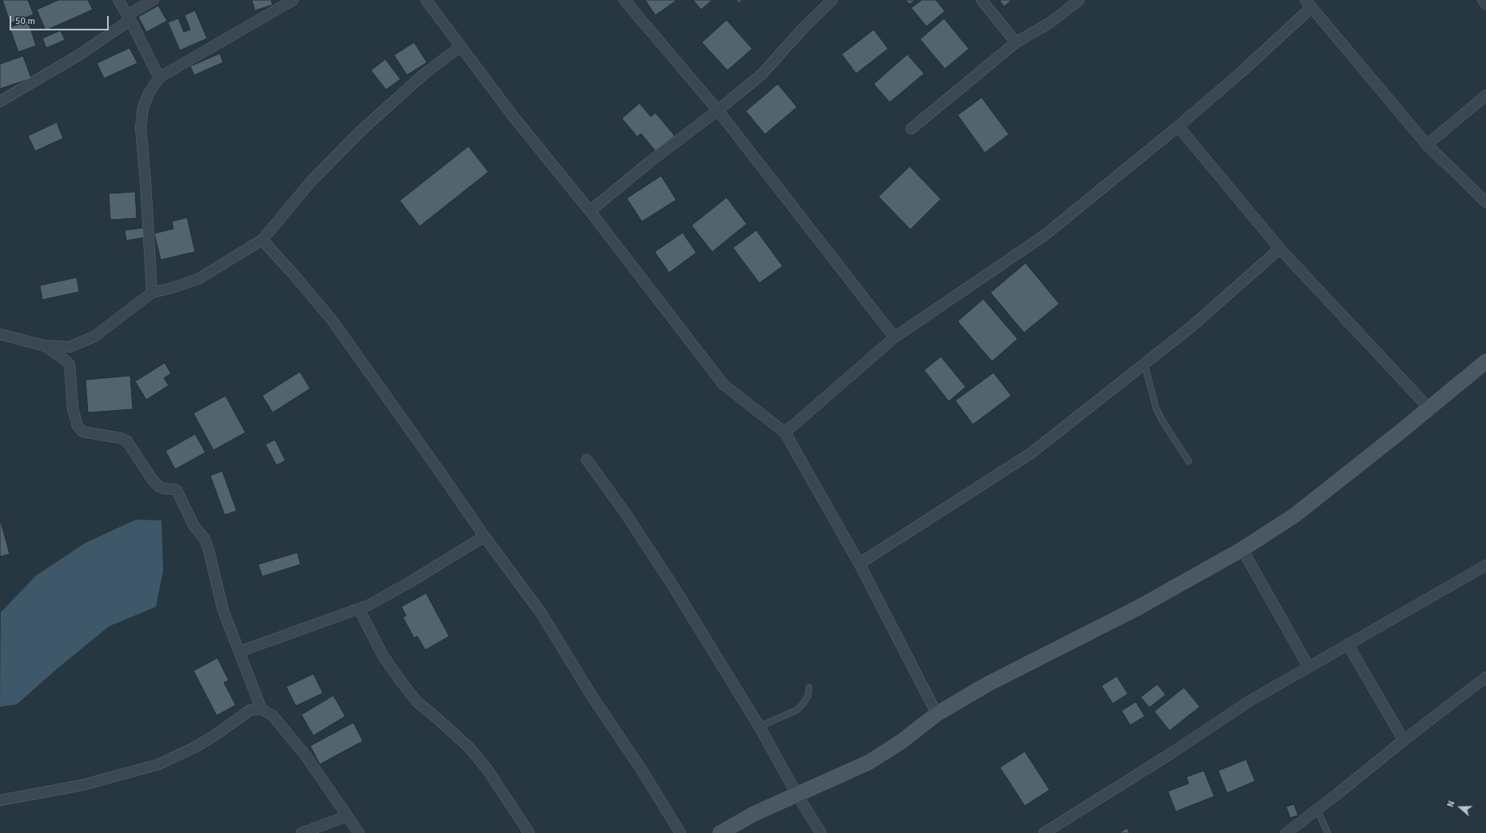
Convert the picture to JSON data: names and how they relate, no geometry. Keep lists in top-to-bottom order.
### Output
{
  "scale_bar": "50 m",
  "north": "left"
}
